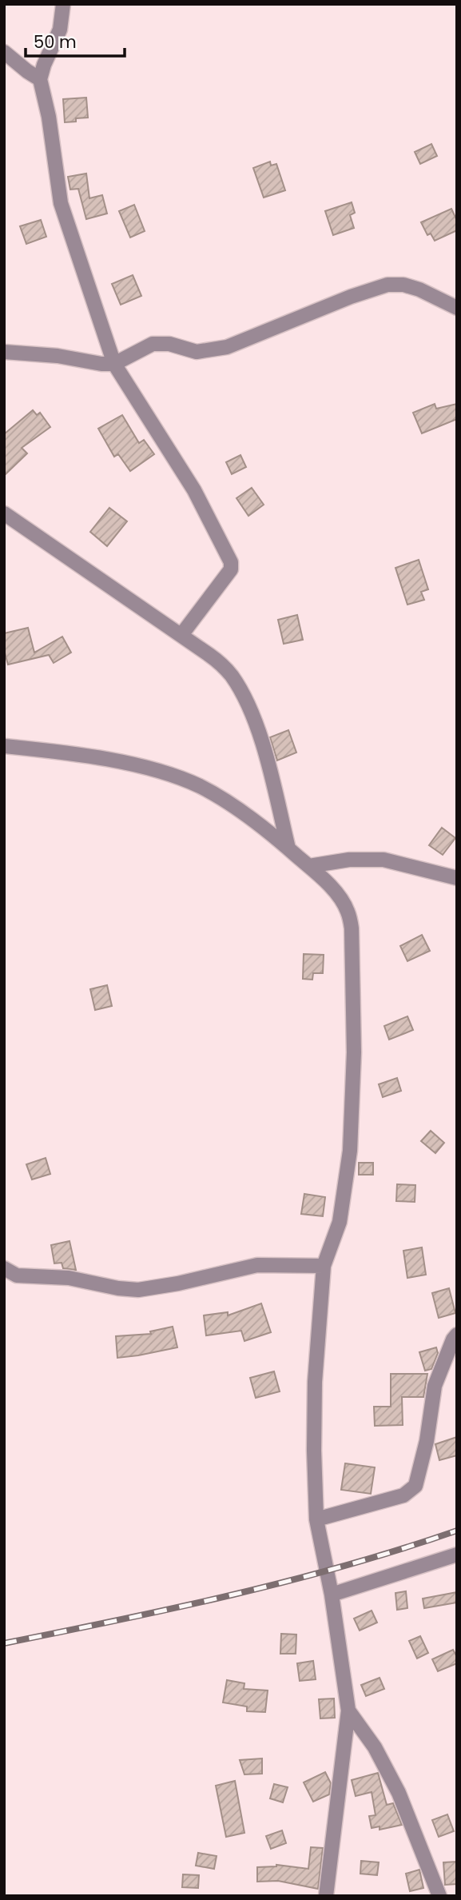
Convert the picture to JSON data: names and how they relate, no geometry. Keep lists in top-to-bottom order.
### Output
{
  "scale_bar": "50 m"
}
